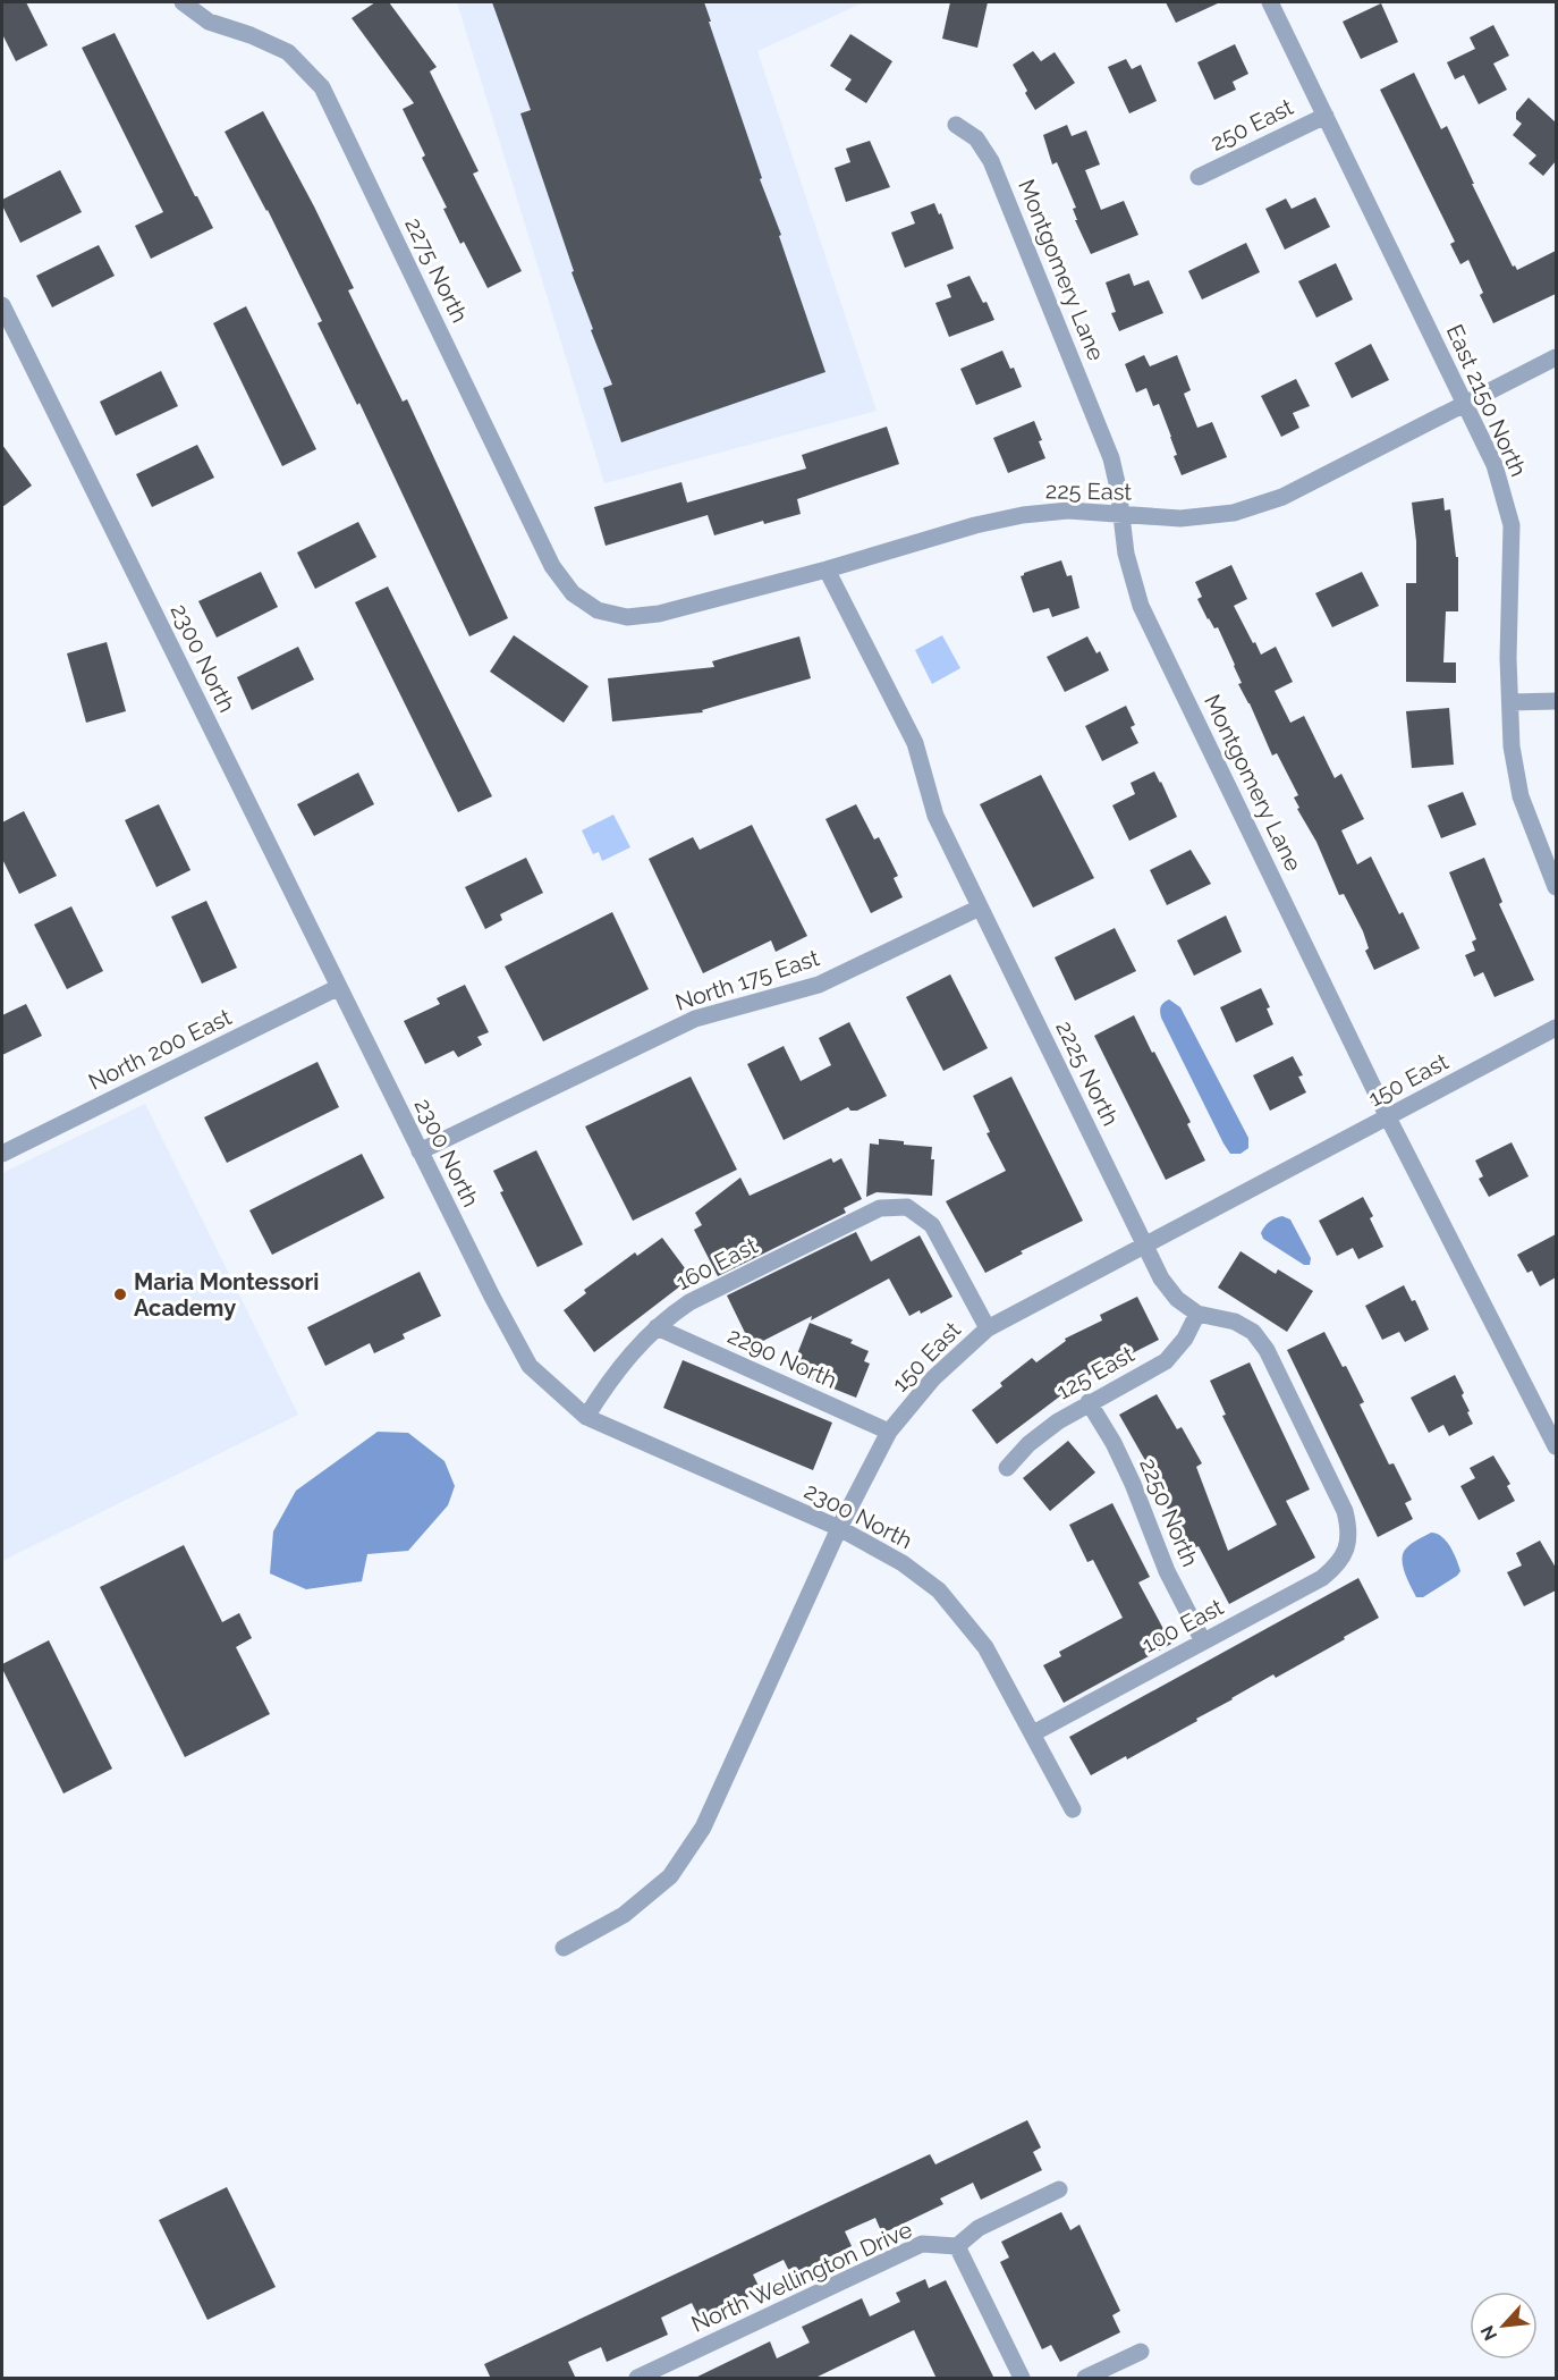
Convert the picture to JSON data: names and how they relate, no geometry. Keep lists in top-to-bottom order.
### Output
{
  "streets": {
    "street": [
      "250 East",
      "2275 North",
      "Montgomery Lane",
      "East 2150 North",
      "225 East",
      "2300 North",
      "North 175 East",
      "North 200 East",
      "2225 North",
      "150 East",
      "160 East",
      "2290 North",
      "125 East",
      "2250 North",
      "100 East",
      "North Wellington Drive"
    ]
  },
  "crossings": [
    ["250 East", "East 2150 North"],
    ["2275 North", "225 East"],
    ["Montgomery Lane", "225 East"],
    ["Montgomery Lane", "150 East"],
    ["East 2150 North", "225 East"],
    ["225 East", "2225 North"],
    ["2300 North", "North 175 East"],
    ["2300 North", "North 200 East"],
    ["2300 North", "150 East"],
    ["2300 North", "160 East"],
    ["2300 North", "100 East"],
    ["North 175 East", "2225 North"],
    ["2225 North", "150 East"],
    ["2225 North", "125 East"],
    ["2225 North", "100 East"],
    ["150 East", "160 East"],
    ["150 East", "2290 North"],
    ["160 East", "2290 North"],
    ["125 East", "2250 North"],
    ["2250 North", "100 East"]
  ],
  "places": ["Maria Montessori Academy"],
  "north": "bottom left"
}
